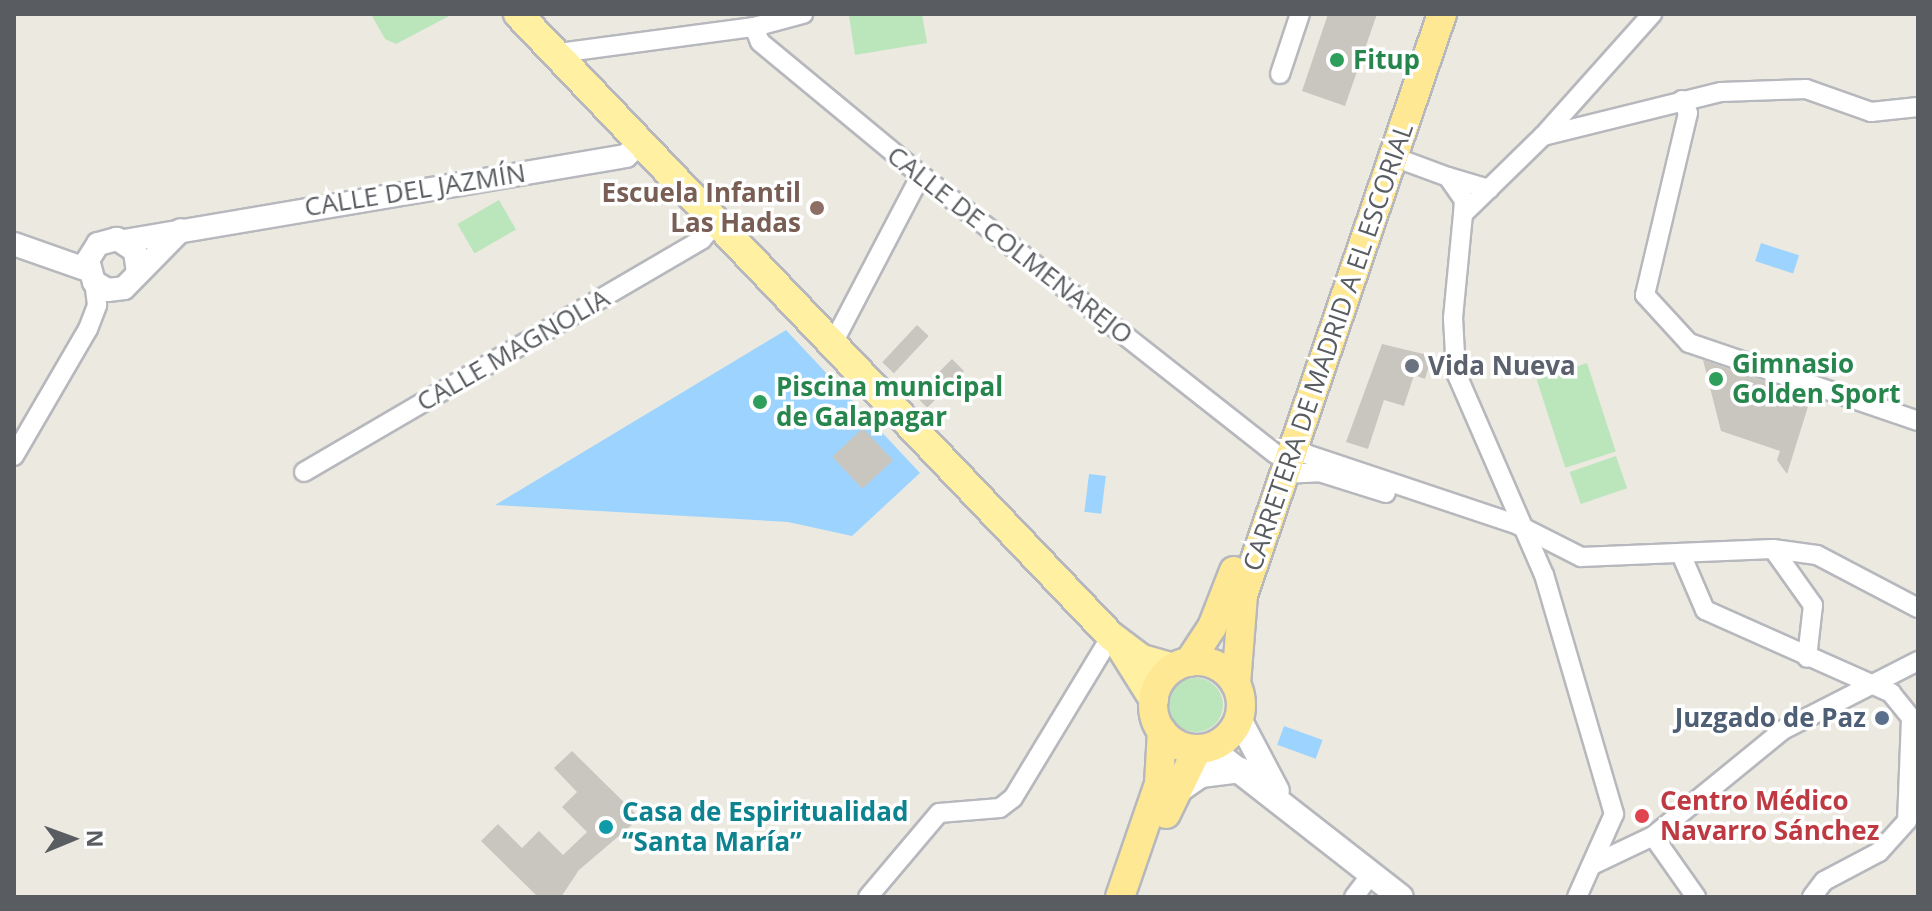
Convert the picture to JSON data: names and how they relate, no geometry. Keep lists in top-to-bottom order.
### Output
{
  "streets": {
    "highway": ["CARRETERA DE MADRID A EL ESCORIAL"],
    "street": ["CALLE DEL JAZMÍN", "CALLE DE COLMENAREJO", "CALLE MAGNOLIA"]
  },
  "crossings": [
    ["CALLE DE COLMENAREJO", "CARRETERA DE MADRID A EL ESCORIAL"]
  ],
  "places": [
    "Fitup",
    "Escuela Infantil Las Hadas",
    "Vida Nueva",
    "Gimnasio Golden Sport",
    "Piscina municipal de Galapagar",
    "Juzgado de Paz",
    "Centro Médico Navarro Sánchez",
    "Casa de Espiritualidad “Santa María”"
  ],
  "north": "right"
}
